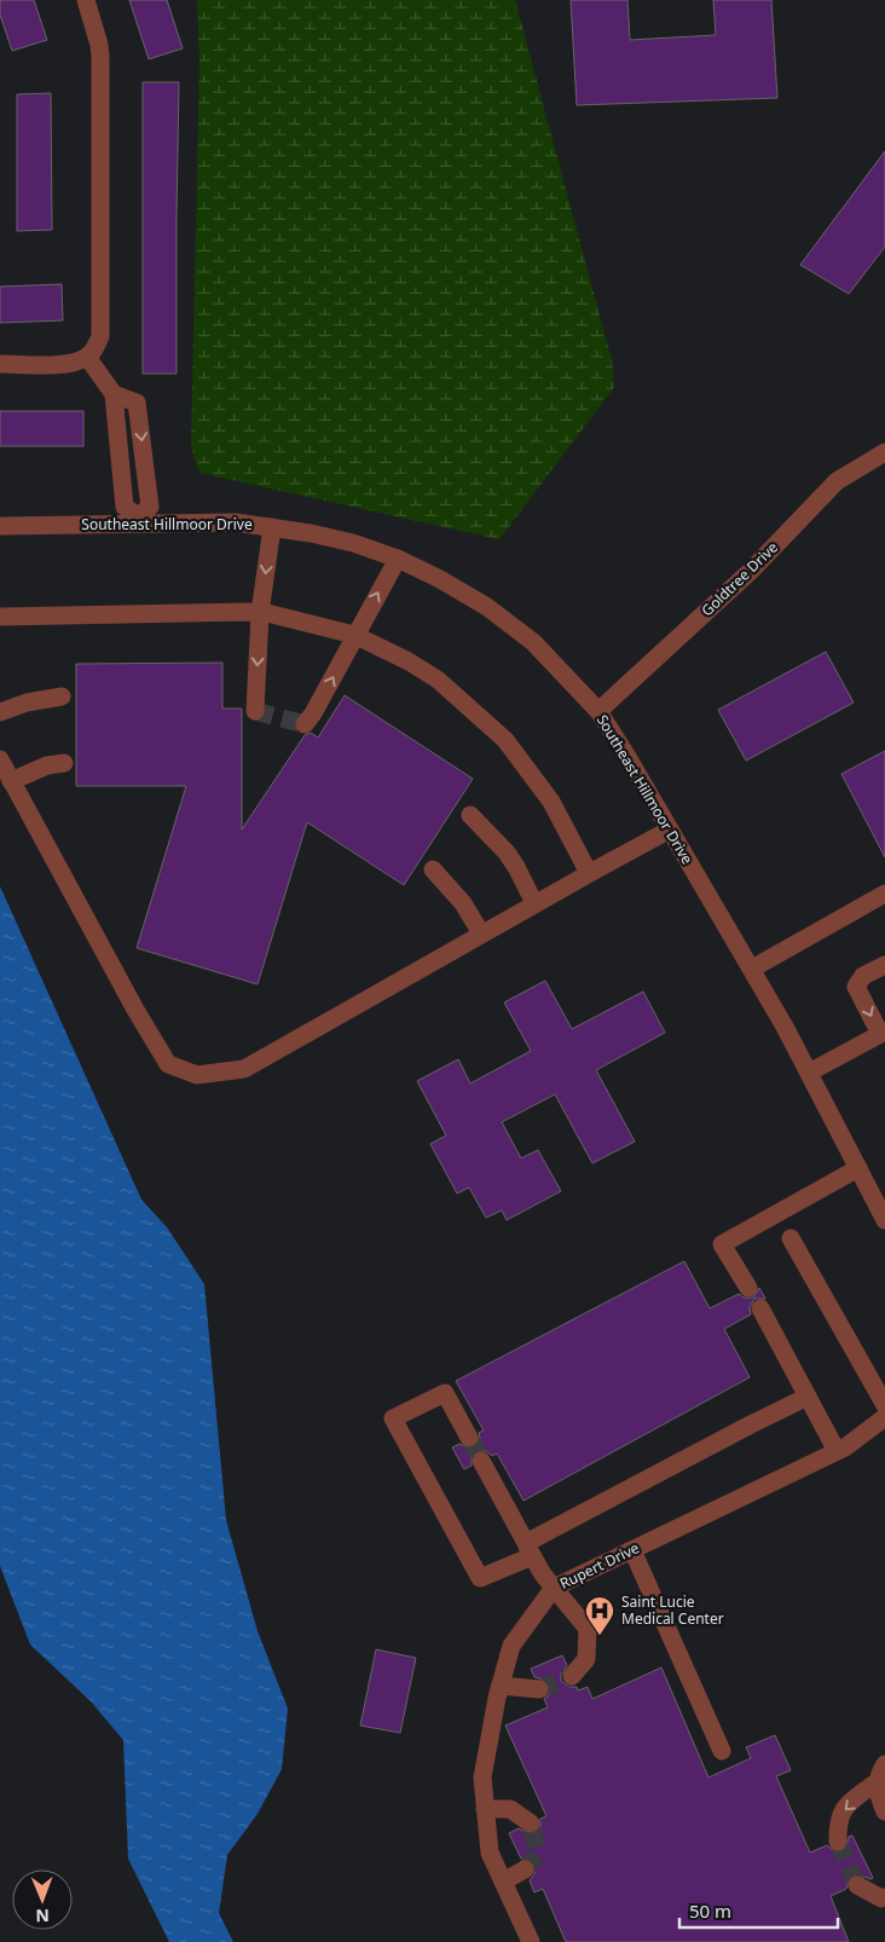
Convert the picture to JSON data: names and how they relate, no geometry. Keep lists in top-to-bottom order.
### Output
{
  "streets": {
    "street": ["Southeast Hillmoor Drive", "Goldtree Drive", "Rupert Drive"]
  },
  "crossings": [
    ["Southeast Hillmoor Drive", "Goldtree Drive"]
  ],
  "places": {
    "hospital": ["Saint Lucie Medical Center"]
  },
  "scale_bar": "50 m",
  "north": "bottom"
}
